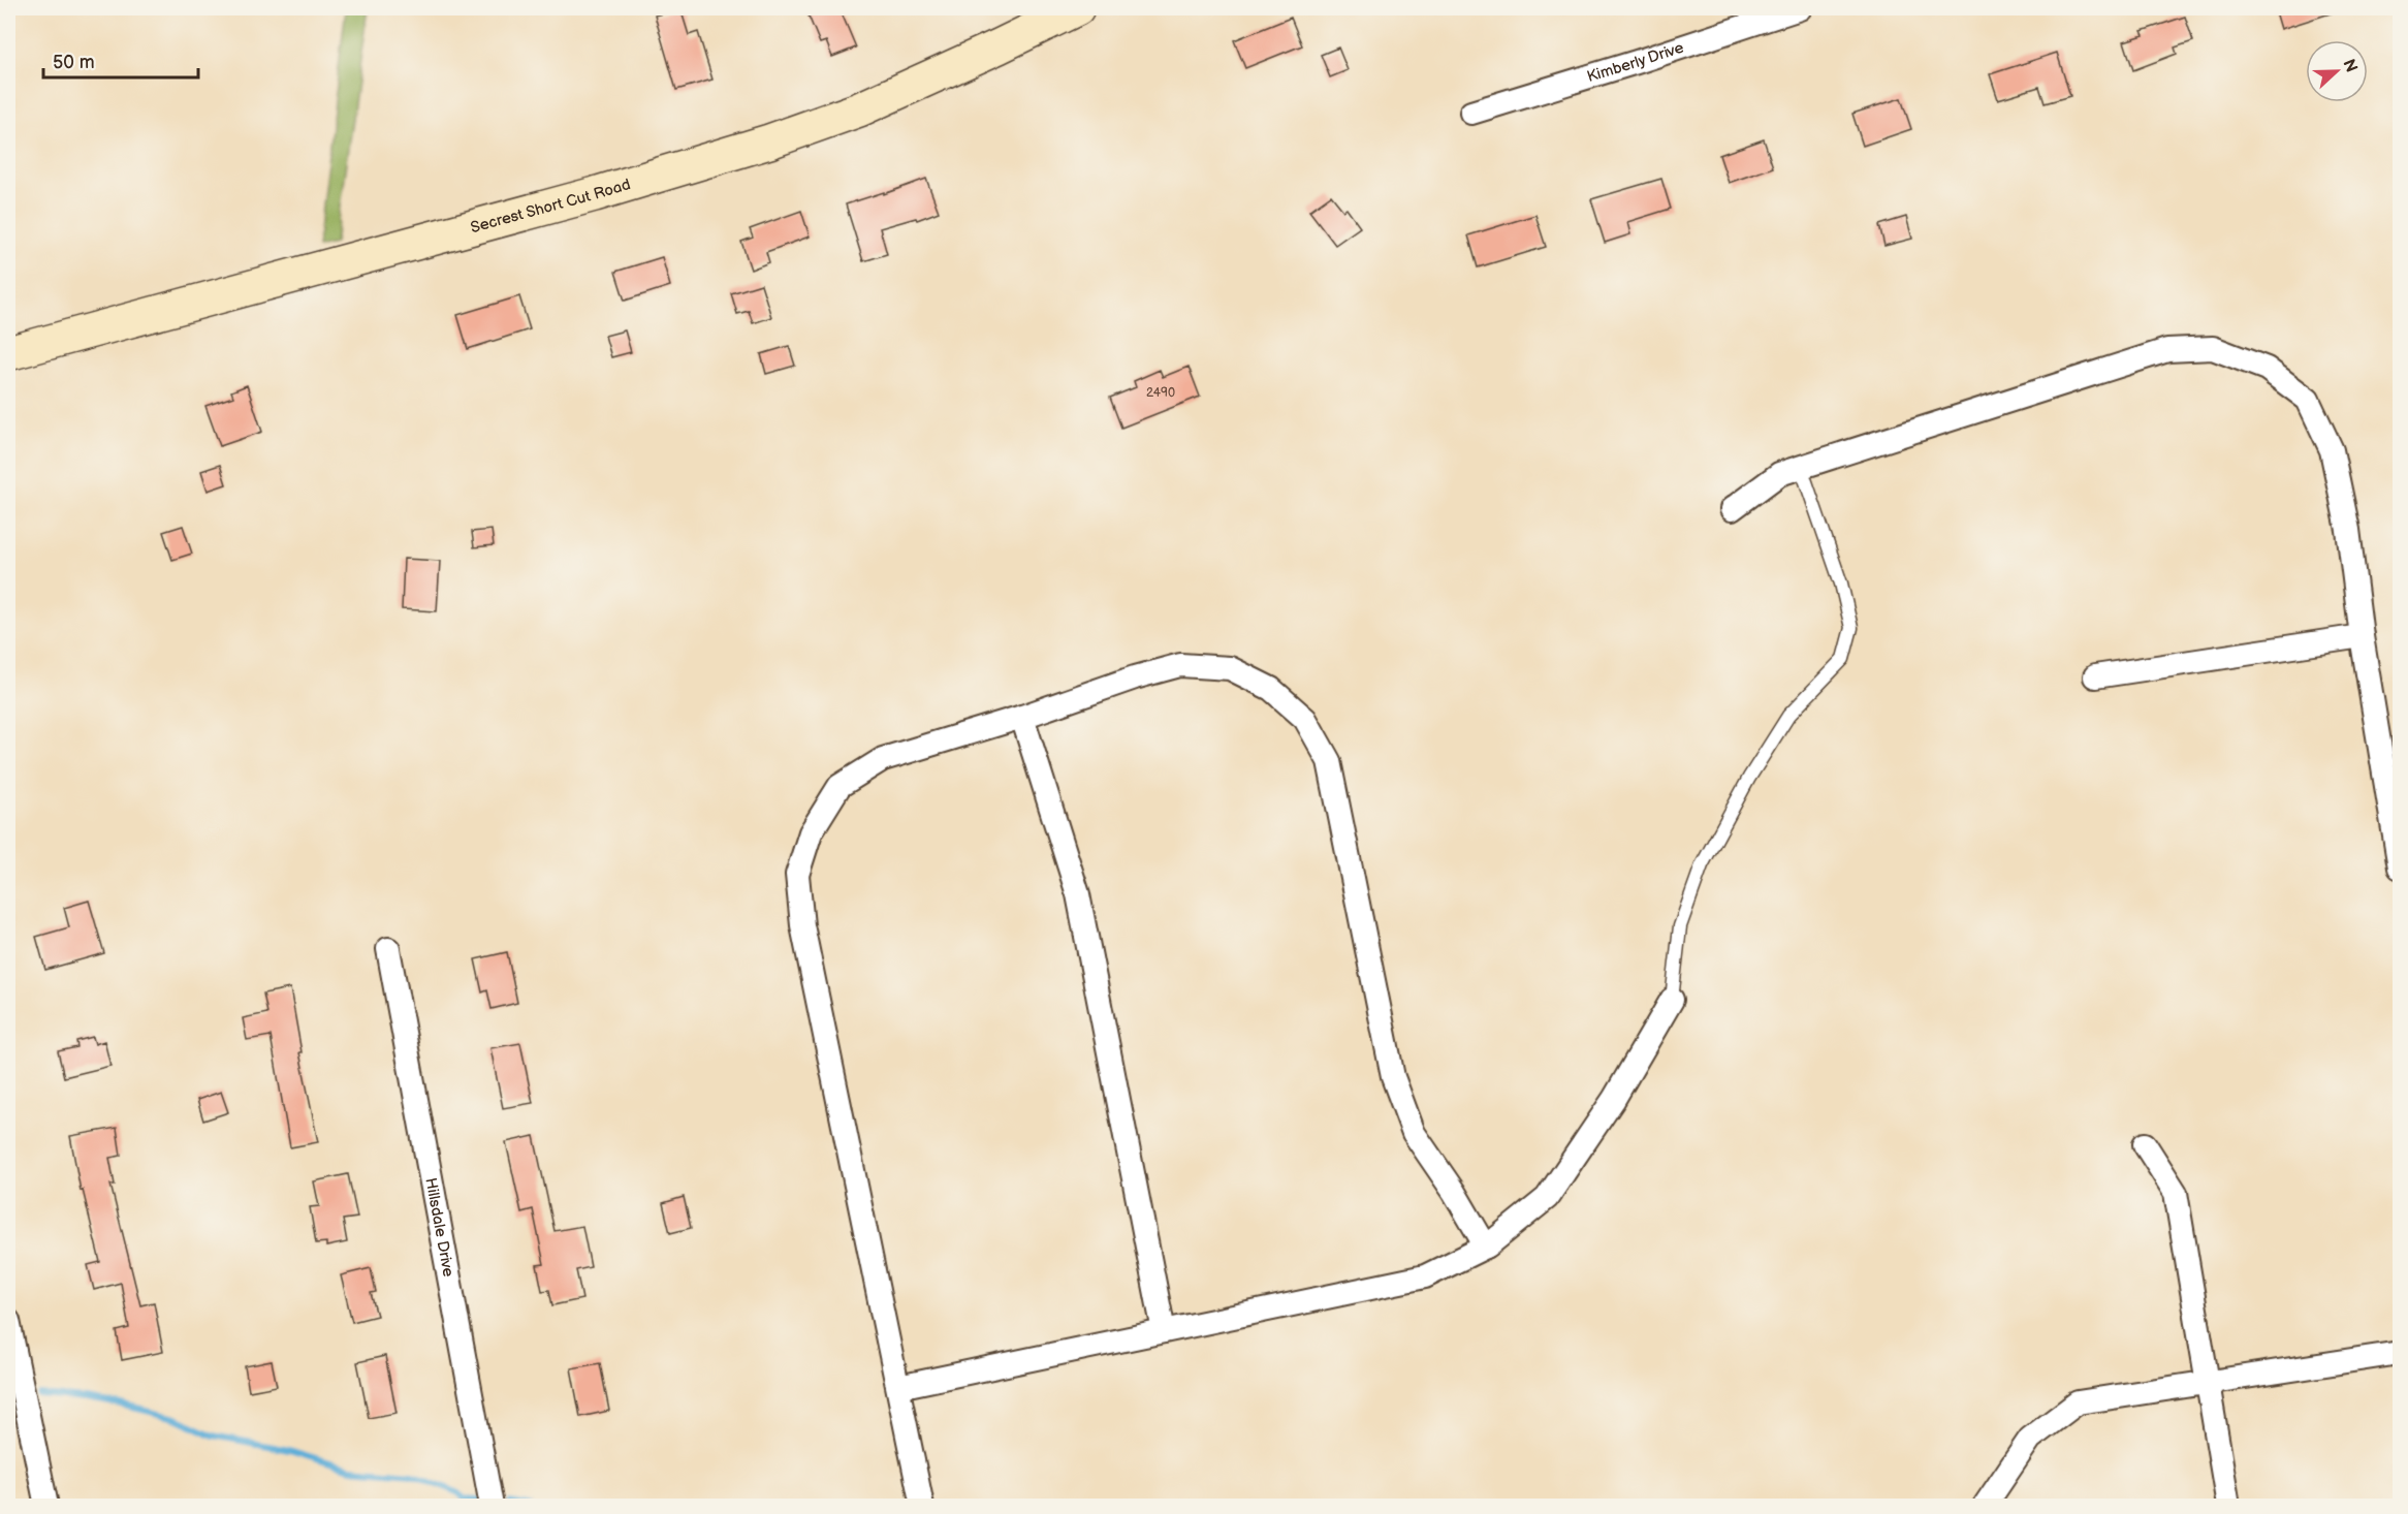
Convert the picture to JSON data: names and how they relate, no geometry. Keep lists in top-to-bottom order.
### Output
{
  "streets": {
    "main road": ["Secrest Short Cut Road"],
    "street": ["Kimberly Drive", "Hillsdale Drive"]
  },
  "house_numbers": ["2490"],
  "scale_bar": "50 m",
  "north": "right"
}
